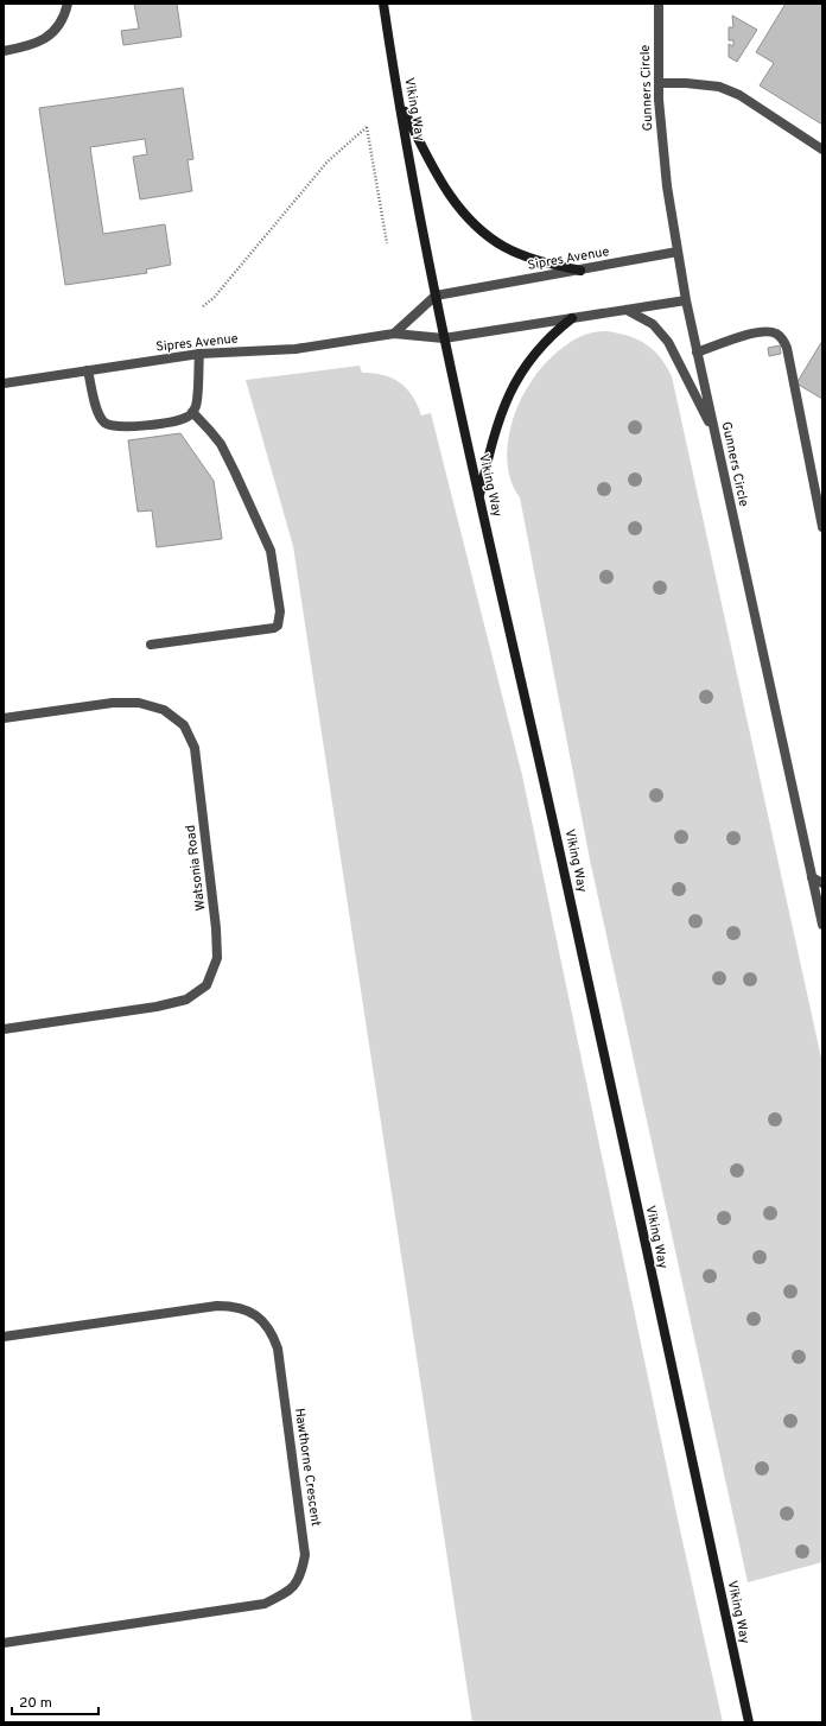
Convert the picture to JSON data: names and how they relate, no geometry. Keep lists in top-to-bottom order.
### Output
{
  "streets": {
    "main road": ["Viking Way"],
    "street": [
      "Gunners Circle",
      "Sipres Avenue",
      "Watsonia Road",
      "Hawthorne Crescent"
    ]
  },
  "crossings": [
    ["Gunners Circle", "Sipres Avenue"],
    ["Viking Way", "Sipres Avenue"]
  ],
  "scale_bar": "20 m"
}
